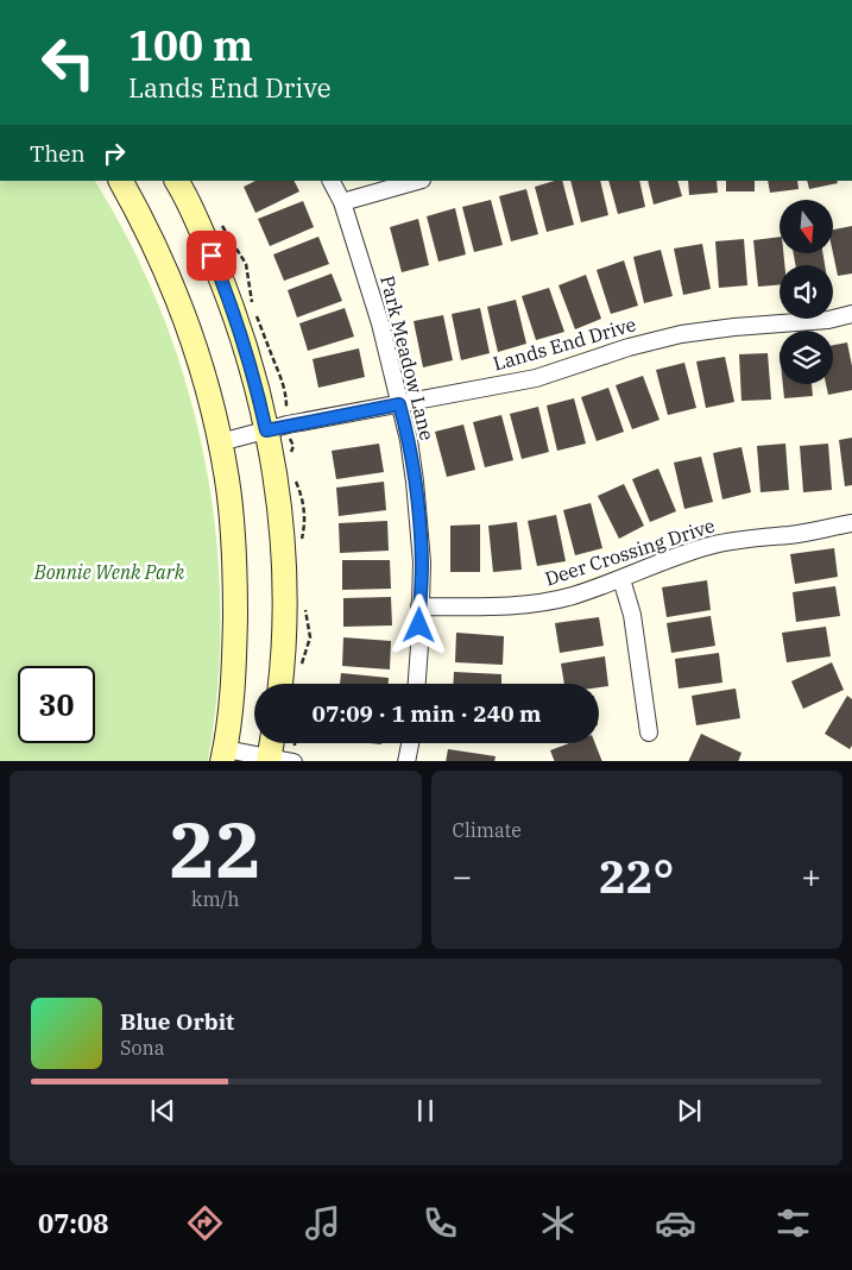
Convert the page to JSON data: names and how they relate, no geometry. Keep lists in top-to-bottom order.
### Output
{
  "streets": {
    "street": ["Lands End Drive", "Park Meadow Lane", "Deer Crossing Drive"]
  },
  "crossings": [
    ["Lands End Drive", "Park Meadow Lane"],
    ["Park Meadow Lane", "Deer Crossing Drive"]
  ],
  "parks": ["Bonnie Wenk Park"],
  "north": "bottom",
  "page": {
    "turn": ["100 m", "Lands End Drive"],
    "then": "Then",
    "limit": "30",
    "trip": "07:09 · 1 min · 240 m",
    "tile": [
      ["22", "km/h"],
      "Climate"
    ],
    "heat": ["−", "22°", "+"],
    "song": ["Blue Orbit", "Sona"],
    "tabs": "07:08"
  }
}
